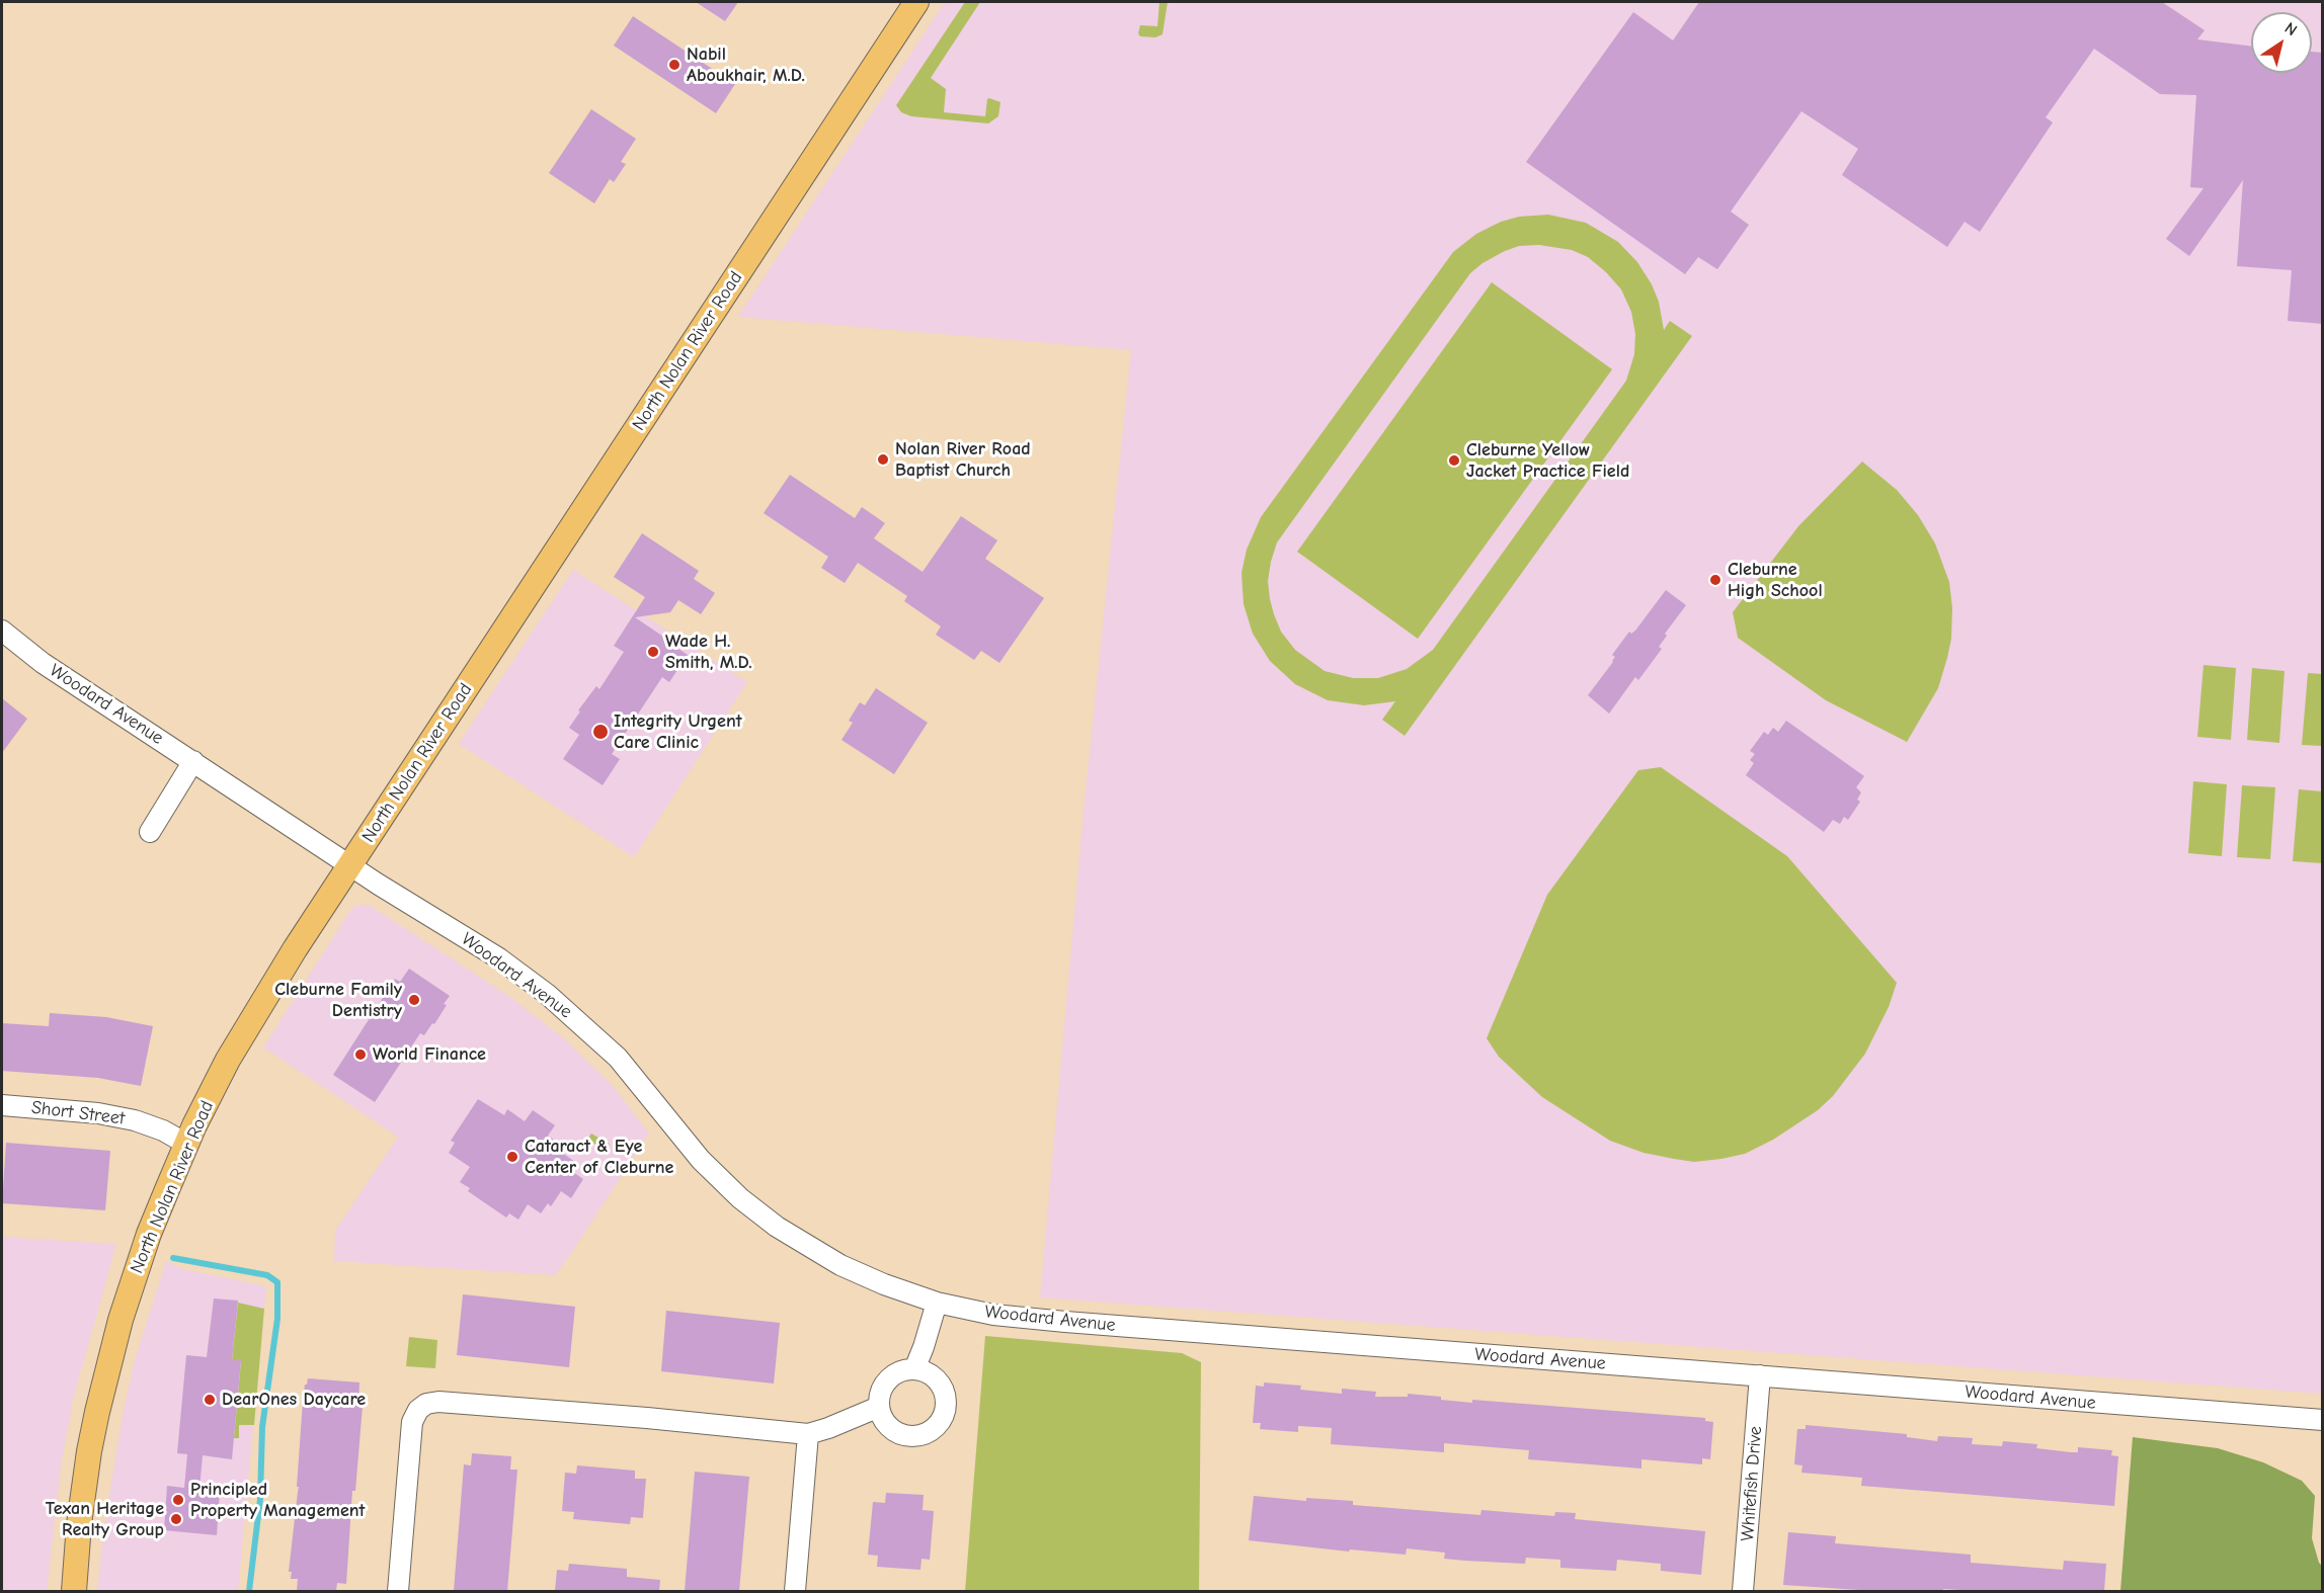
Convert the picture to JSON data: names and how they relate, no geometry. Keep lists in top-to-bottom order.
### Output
{
  "streets": {
    "main road": ["North Nolan River Road"],
    "street": ["Woodard Avenue", "Short Street", "Whitefish Drive"]
  },
  "crossings": [
    ["North Nolan River Road", "Woodard Avenue"],
    ["North Nolan River Road", "Short Street"],
    ["Woodard Avenue", "Whitefish Drive"]
  ],
  "places": [
    "Nabil Aboukhair, M.D.",
    "Nolan River Road Baptist Church",
    "Cleburne Yellow Jacket Practice Field",
    "Cleburne High School",
    "Wade H. Smith, M.D.",
    "Integrity Urgent Care Clinic",
    "Cleburne Family Dentistry",
    "World Finance",
    "Cataract & Eye Center of Cleburne",
    "DearOnes Daycare",
    "Principled Property Management",
    "Texan Heritage Realty Group"
  ],
  "north": "top right"
}
